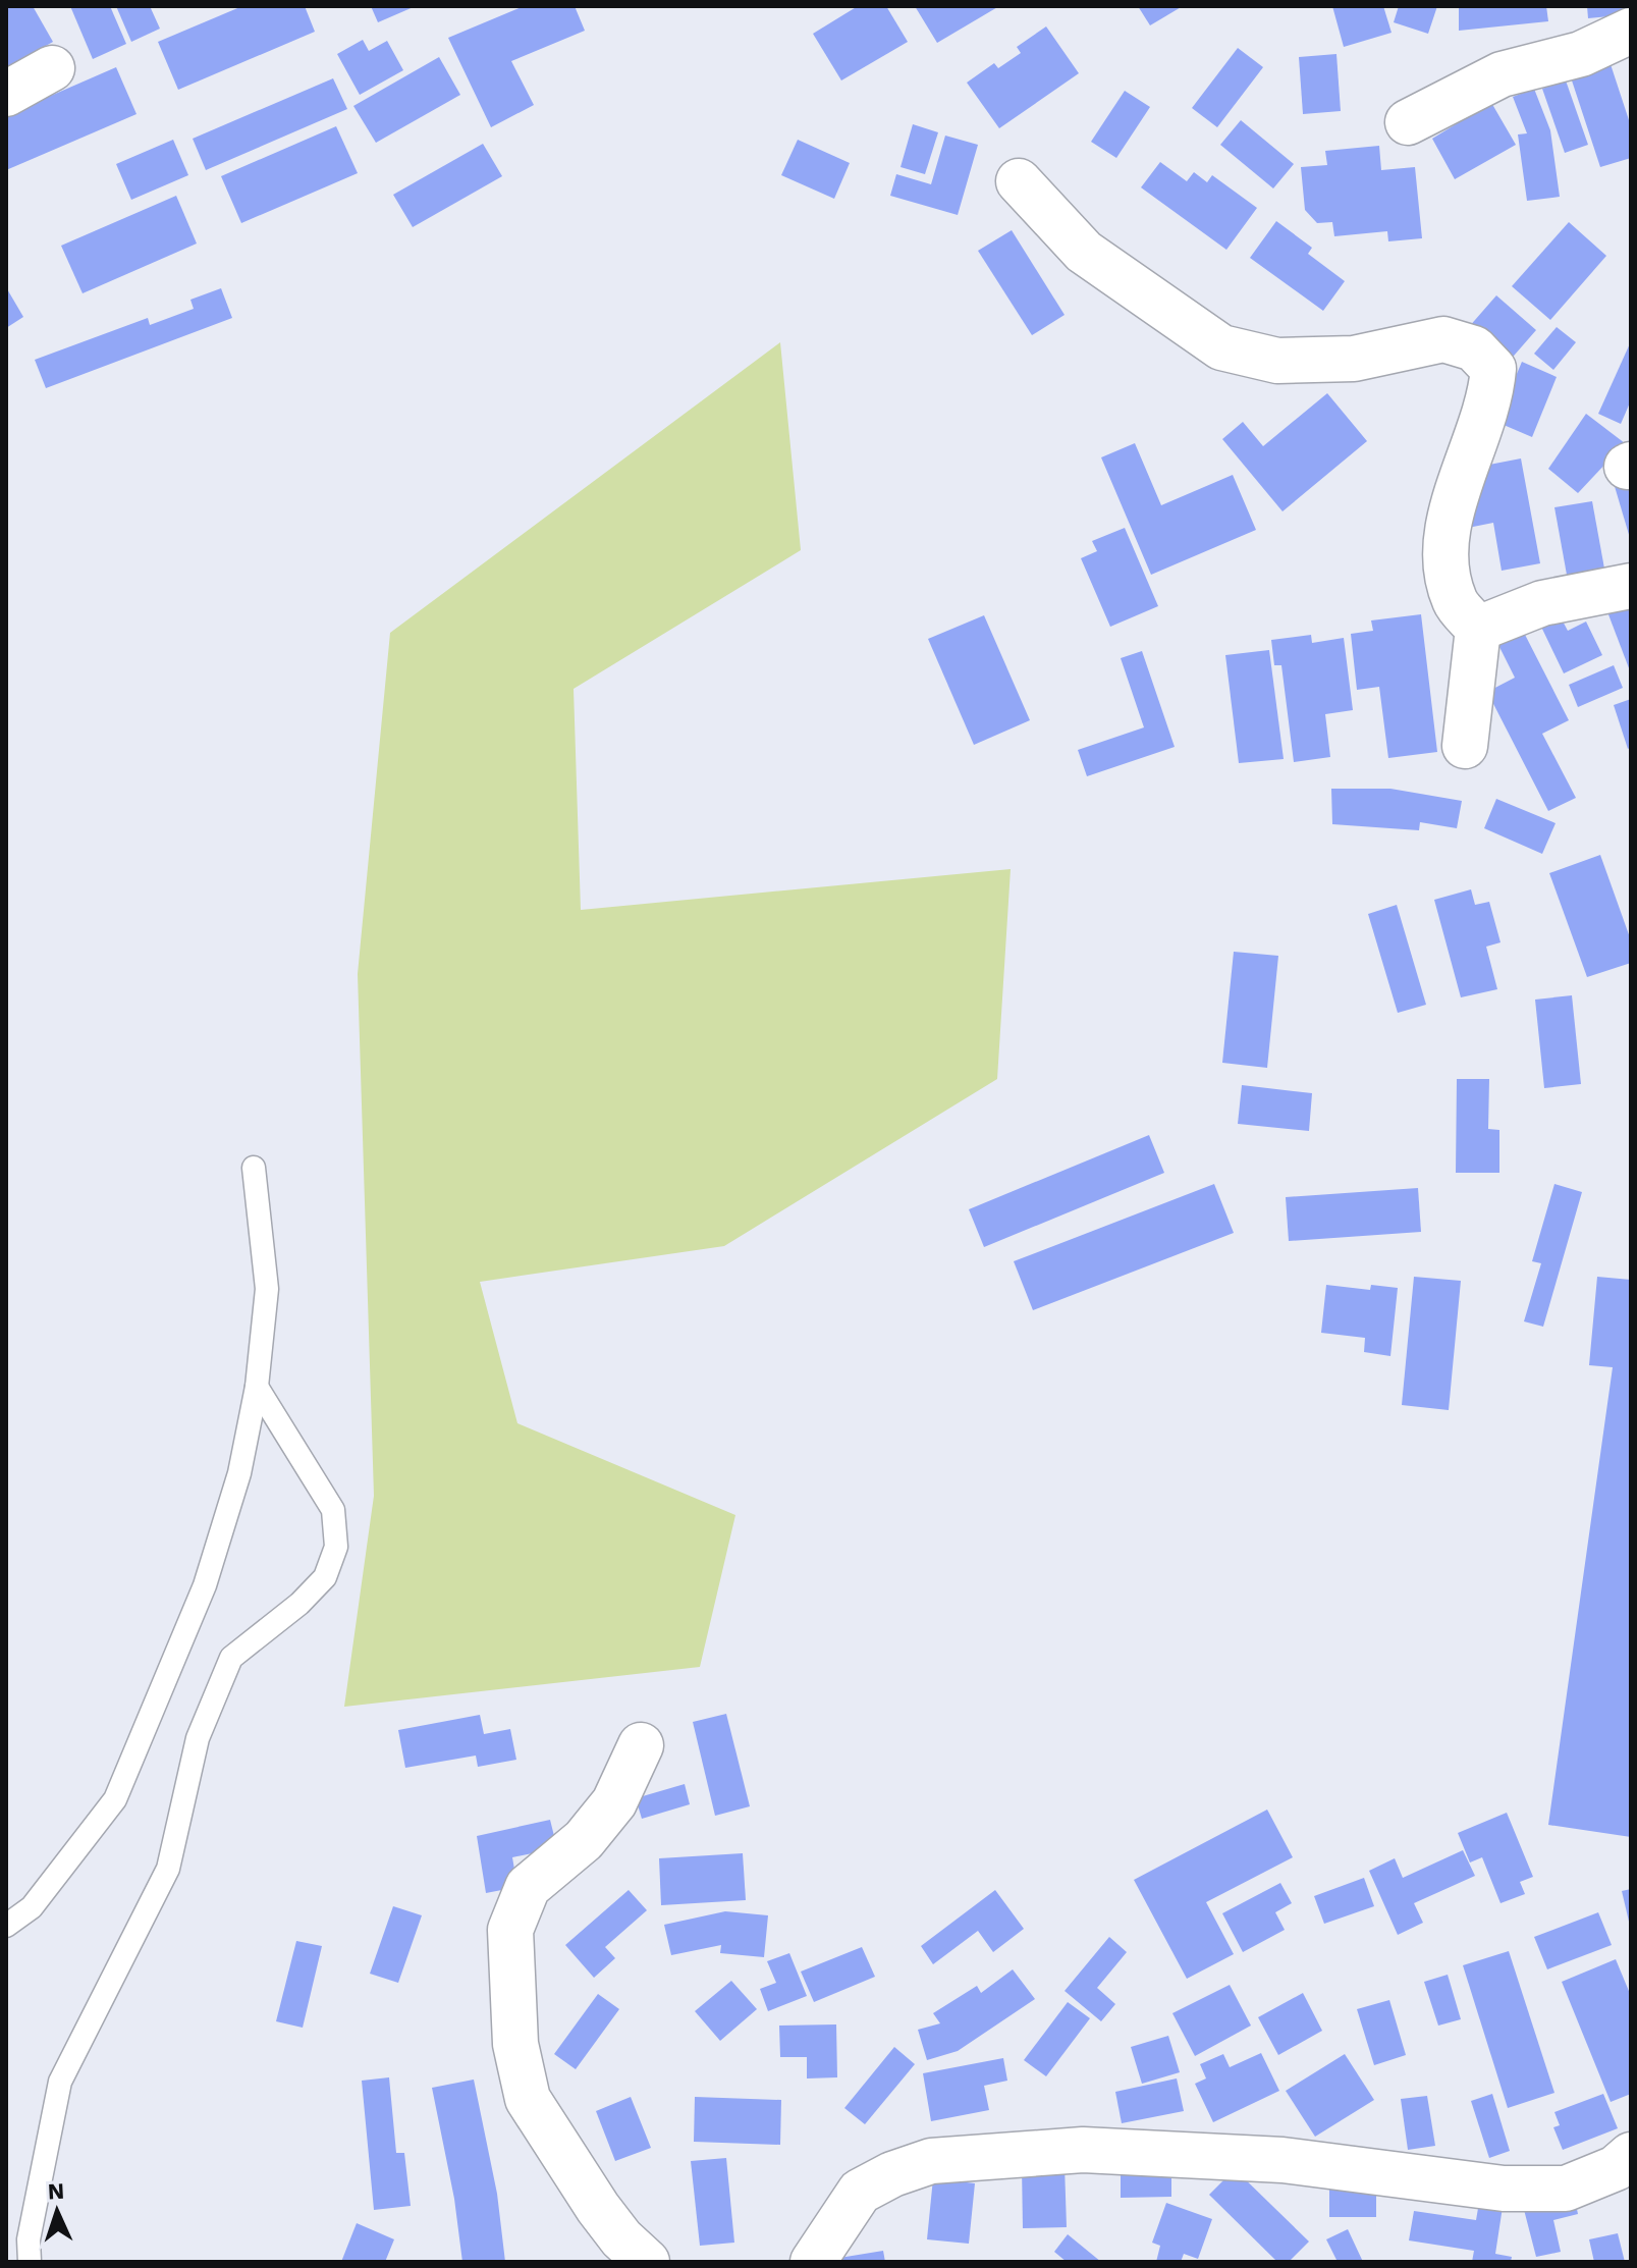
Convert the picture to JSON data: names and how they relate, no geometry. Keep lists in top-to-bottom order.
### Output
{
  "north": "top"
}
